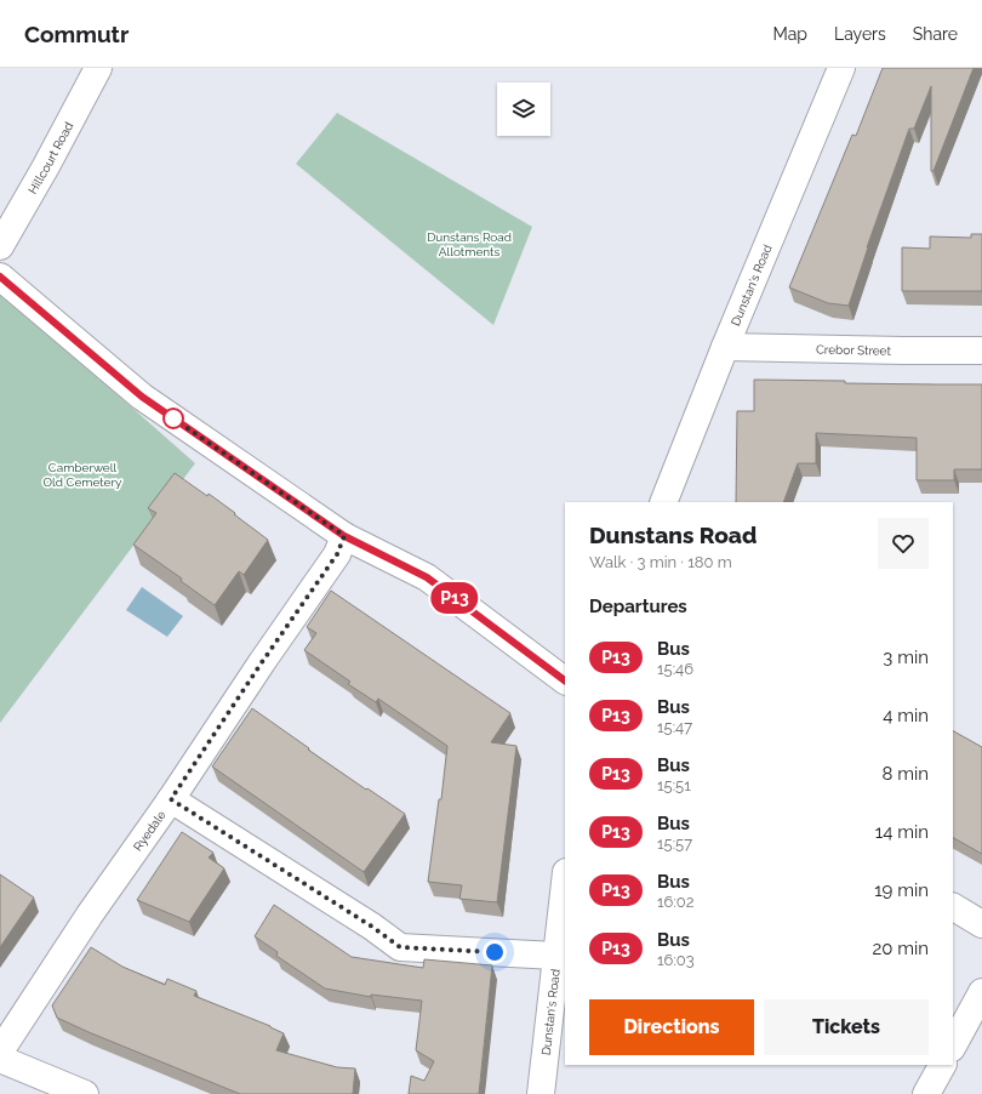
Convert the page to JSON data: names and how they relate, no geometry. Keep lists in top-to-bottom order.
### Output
{
  "streets": {
    "street": [
      "Hillcourt Road",
      "Dunstan's Road",
      "Crebor Street",
      "Ryedale"
    ]
  },
  "crossings": [
    ["Dunstan's Road", "Crebor Street"]
  ],
  "parks": ["Dunstans Road Allotments", "Camberwell Old Cemetery"],
  "lines": ["bus line P13"],
  "page": {
    "header": "Commutr",
    "nav": ["Map", "Layers", "Share"],
    "on_map": "P13",
    "heading": [
      ["Dunstans Road", "Walk · 3 min · 180 m"],
      "Departures"
    ],
    "list": [
      {
        "mark": "P13",
        "name": "Bus",
        "note": "15:46",
        "value": "3 min"
      },
      {
        "mark": "P13",
        "name": "Bus",
        "note": "15:47",
        "value": "4 min"
      },
      {
        "mark": "P13",
        "name": "Bus",
        "note": "15:51",
        "value": "8 min"
      },
      {
        "mark": "P13",
        "name": "Bus",
        "note": "15:57",
        "value": "14 min"
      },
      {
        "mark": "P13",
        "name": "Bus",
        "note": "16:02",
        "value": "19 min"
      },
      {
        "mark": "P13",
        "name": "Bus",
        "note": "16:03",
        "value": "20 min"
      }
    ],
    "buttons": ["Directions", "Tickets"]
  }
}
